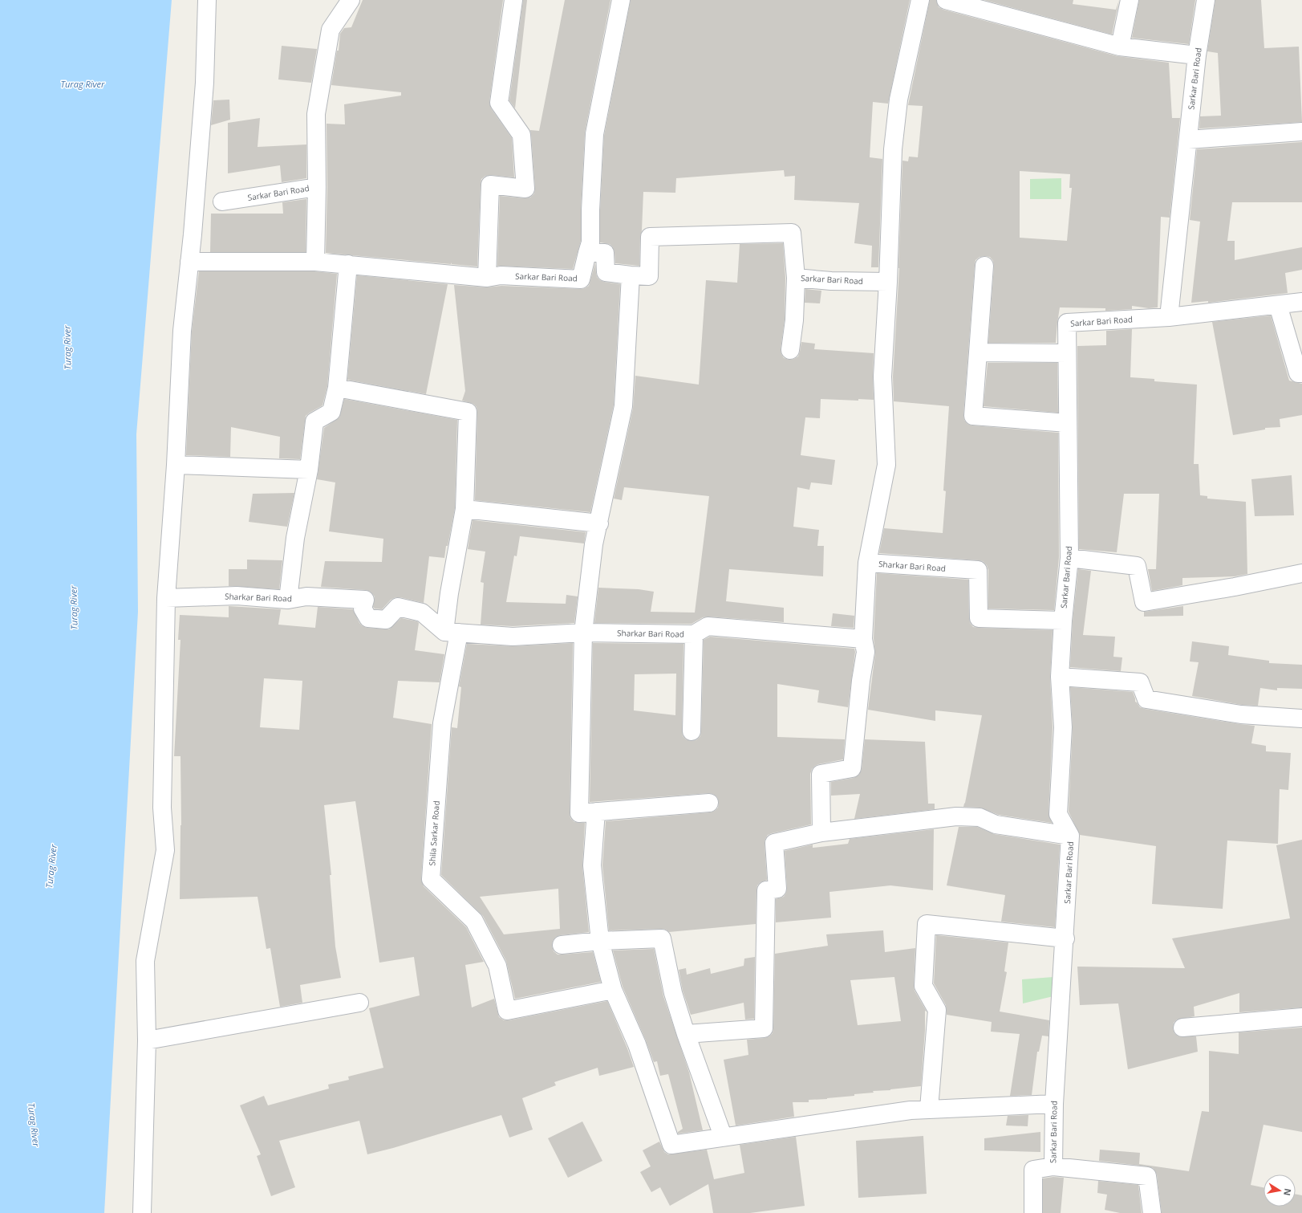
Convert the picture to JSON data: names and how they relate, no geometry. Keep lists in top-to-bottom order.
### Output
{
  "streets": {
    "street": ["Sarkar Bari Road", "Sharkar Bari Road", "Shila Sarkar Road"]
  },
  "crossings": [
    ["Sarkar Bari Road", "Sharkar Bari Road"],
    ["Sharkar Bari Road", "Shila Sarkar Road"]
  ],
  "water": ["Turag River"],
  "north": "right"
}
